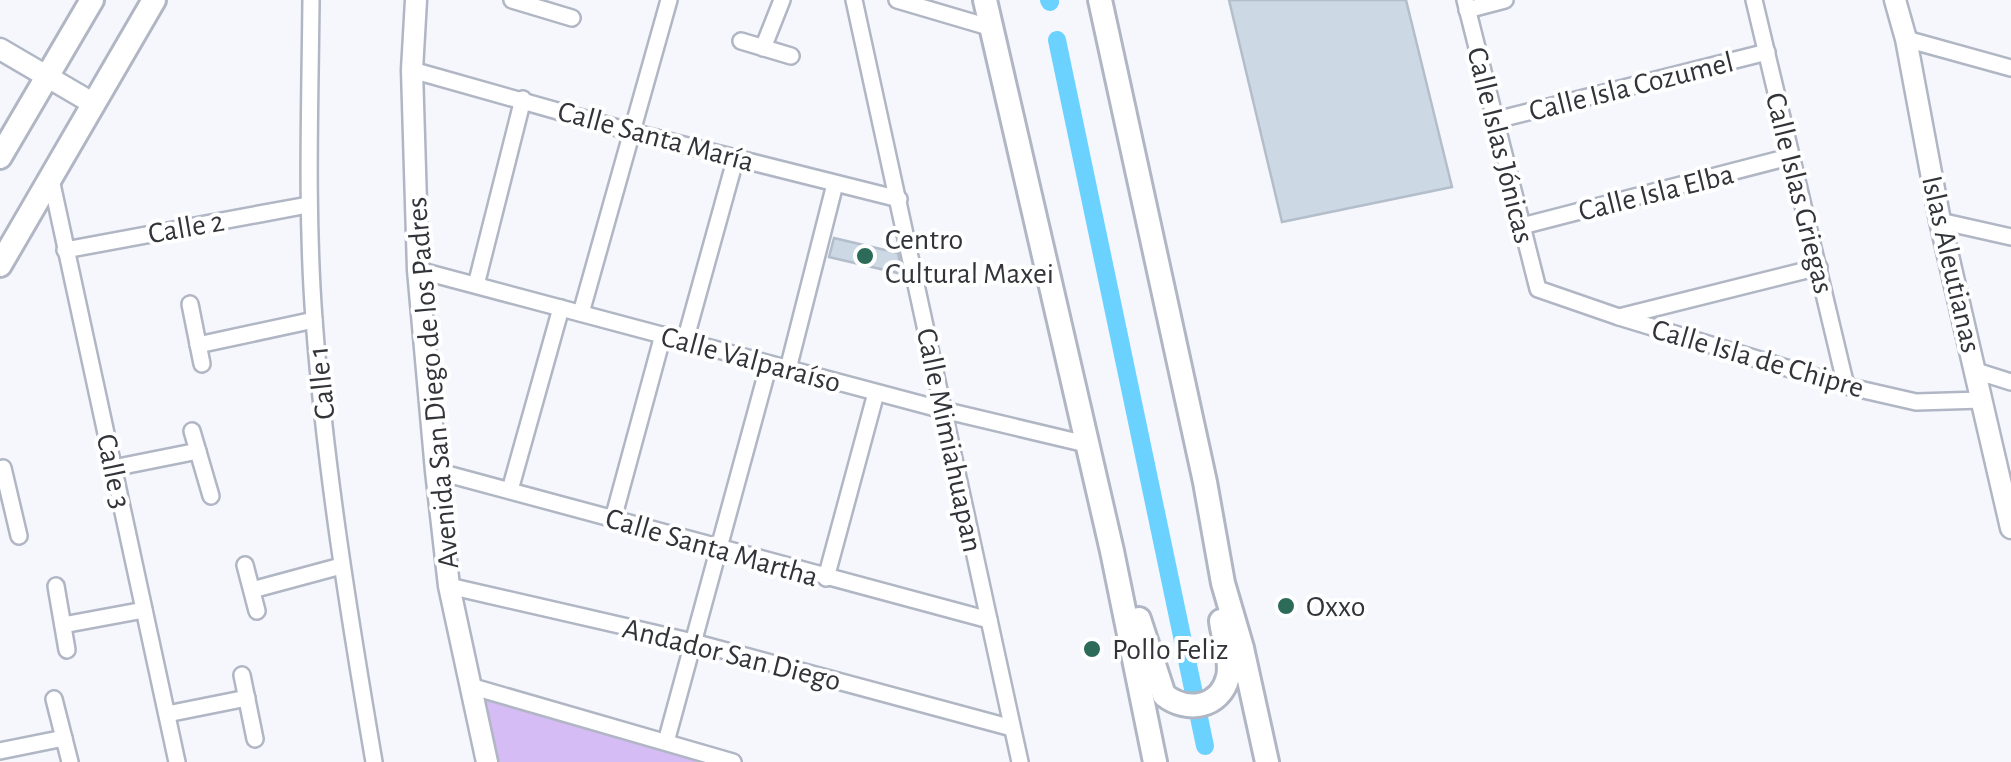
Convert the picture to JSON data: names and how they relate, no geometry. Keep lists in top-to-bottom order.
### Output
{
  "streets": {
    "street": [
      "Calle Isla Cozumel",
      "Calle Santa María",
      "Calle Islas Jónicas",
      "Calle Isla Elba",
      "Calle Islas Griegas",
      "Calle 2",
      "Islas Aleutianas",
      "Calle Isla de Chipre",
      "Calle Valparaíso",
      "Calle 1",
      "Avenida San Diego de los Padres",
      "Calle Mimiahuapan",
      "Calle 3",
      "Calle Santa Martha",
      "Andador San Diego"
    ]
  },
  "crossings": [
    ["Calle Isla Cozumel", "Calle Islas Jónicas"],
    ["Calle Isla Cozumel", "Calle Islas Griegas"],
    ["Calle Santa María", "Avenida San Diego de los Padres"],
    ["Calle Santa María", "Calle Mimiahuapan"],
    ["Calle Islas Jónicas", "Calle Isla Elba"],
    ["Calle Islas Jónicas", "Calle Isla de Chipre"],
    ["Calle Isla Elba", "Calle Islas Griegas"],
    ["Calle Islas Griegas", "Calle Isla de Chipre"],
    ["Calle 2", "Calle 1"],
    ["Calle 2", "Calle 3"],
    ["Islas Aleutianas", "Calle Isla de Chipre"],
    ["Calle Valparaíso", "Avenida San Diego de los Padres"],
    ["Calle Valparaíso", "Calle Mimiahuapan"],
    ["Avenida San Diego de los Padres", "Calle Santa Martha"],
    ["Avenida San Diego de los Padres", "Andador San Diego"],
    ["Calle Mimiahuapan", "Calle Santa Martha"],
    ["Calle Mimiahuapan", "Andador San Diego"]
  ],
  "places": ["Centro Cultural Maxei", "Oxxo", "Pollo Feliz"]
}
